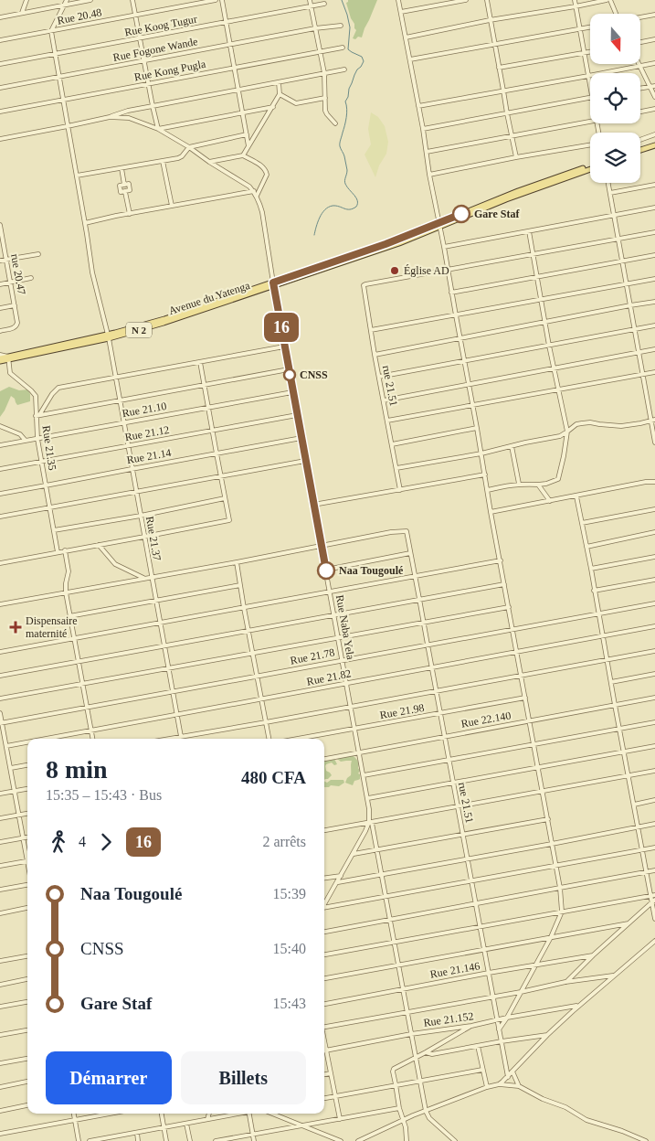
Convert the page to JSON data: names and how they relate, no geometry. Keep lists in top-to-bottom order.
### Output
{
  "streets": {
    "main road": ["Avenue du Yatenga", "N 2"],
    "street": [
      "Rue 20.48",
      "Rue Koog Tugur",
      "Rue Fogone Wande",
      "Rue Kong Pugla",
      "rue 20.47",
      "rue 21.51",
      "Rue 21.10",
      "Rue 21.12",
      "Rue 21.35",
      "Rue 21.14",
      "Rue 21.37",
      "Rue Naba Yela",
      "Rue 21.78",
      "Rue 21.82",
      "Rue 21.98",
      "Rue 22.140",
      "Rue 21.146",
      "Rue 21.152"
    ]
  },
  "crossings": [
    ["Rue 20.48", "Rue 21.37"],
    ["Rue Koog Tugur", "Rue 21.37"],
    ["Rue Fogone Wande", "Rue 21.37"],
    ["Rue Kong Pugla", "Rue 21.37"],
    ["Avenue du Yatenga", "Rue 21.35"],
    ["Avenue du Yatenga", "Rue 21.37"],
    ["Avenue du Yatenga", "Rue Naba Yela"],
    ["rue 21.51", "Rue Naba Yela"],
    ["rue 21.51", "Rue 21.78"],
    ["rue 21.51", "Rue 21.82"],
    ["rue 21.51", "Rue 21.98"],
    ["rue 21.51", "Rue 22.140"],
    ["rue 21.51", "Rue 21.146"],
    ["rue 21.51", "Rue 21.152"],
    ["Rue 21.10", "Rue 21.35"],
    ["Rue 21.10", "Rue 21.37"],
    ["Rue 21.10", "Rue Naba Yela"],
    ["Rue 21.12", "Rue 21.35"],
    ["Rue 21.12", "Rue 21.37"],
    ["Rue 21.12", "Rue Naba Yela"],
    ["Rue 21.35", "Rue 21.14"],
    ["Rue 21.14", "Rue 21.37"],
    ["Rue 21.14", "Rue Naba Yela"],
    ["Rue 21.37", "Rue 21.78"],
    ["Rue 21.37", "Rue 21.82"],
    ["Rue Naba Yela", "Rue 21.78"],
    ["Rue Naba Yela", "Rue 21.82"],
    ["Rue Naba Yela", "Rue 21.98"],
    ["Rue Naba Yela", "Rue 22.140"]
  ],
  "places": {
    "other": [
      "Gare Staf",
      "Église AD",
      "CNSS",
      "Naa Tougoulé"
    ],
    "health": ["Dispensaire maternité"]
  },
  "lines": ["bus line 16"],
  "north": "bottom",
  "page": {
    "on_map": "16",
    "heading": ["8 min", "15:35 – 15:43 · Bus", "480 CFA"],
    "legs": ["4", "16", "2 arrêts"],
    "list": [
      {
        "name": "Naa Tougoulé",
        "value": "15:39"
      },
      {
        "name": "CNSS",
        "value": "15:40"
      },
      {
        "name": "Gare Staf",
        "value": "15:43"
      }
    ],
    "buttons": ["Démarrer", "Billets"]
  }
}
